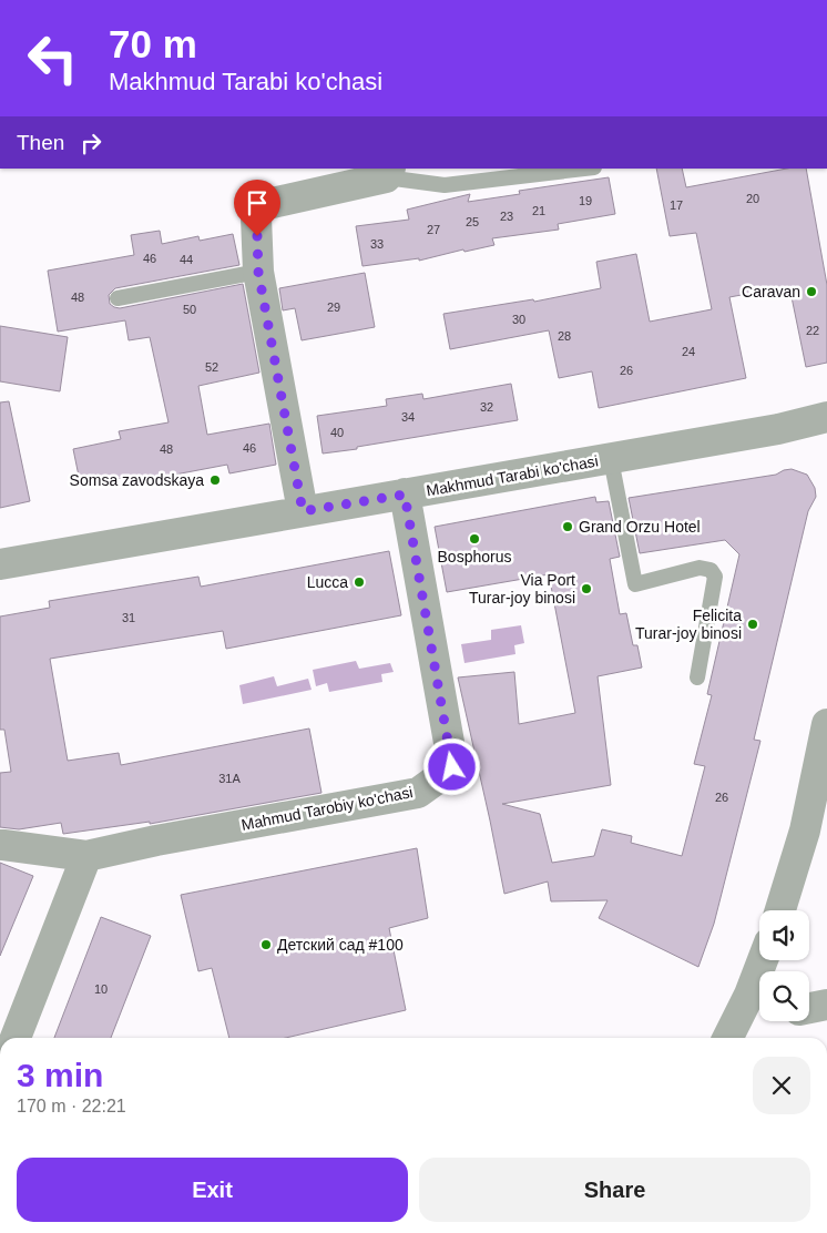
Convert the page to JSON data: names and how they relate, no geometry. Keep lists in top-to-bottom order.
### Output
{
  "streets": {
    "street": ["Makhmud Tarabi ko'chasi", "Mahmud Tarobiy ko'chasi"]
  },
  "crossings": [
    ["Makhmud Tarabi ko'chasi", "Mahmud Tarobiy ko'chasi"]
  ],
  "places": [
    "Caravan",
    "Somsa zavodskaya",
    "Grand Orzu Hotel",
    "Bosphorus",
    "Lucca",
    "Via Port Turar-joy binosi",
    "Felicita Turar-joy binosi",
    "Детский сад #100"
  ],
  "house_numbers": [
    "20",
    "19",
    "17",
    "21",
    "23",
    "25",
    "27",
    "33",
    "46",
    "44",
    "48",
    "29",
    "50",
    "30",
    "22",
    "28",
    "24",
    "52",
    "26",
    "32",
    "34",
    "40",
    "46",
    "48",
    "31",
    "31A",
    "26",
    "10"
  ],
  "page": {
    "turn": ["70 m", "Makhmud Tarabi ko'chasi"],
    "then": "Then",
    "heading": ["3 min", "170 m · 22:21"],
    "buttons": ["Exit", "Share"]
  }
}
